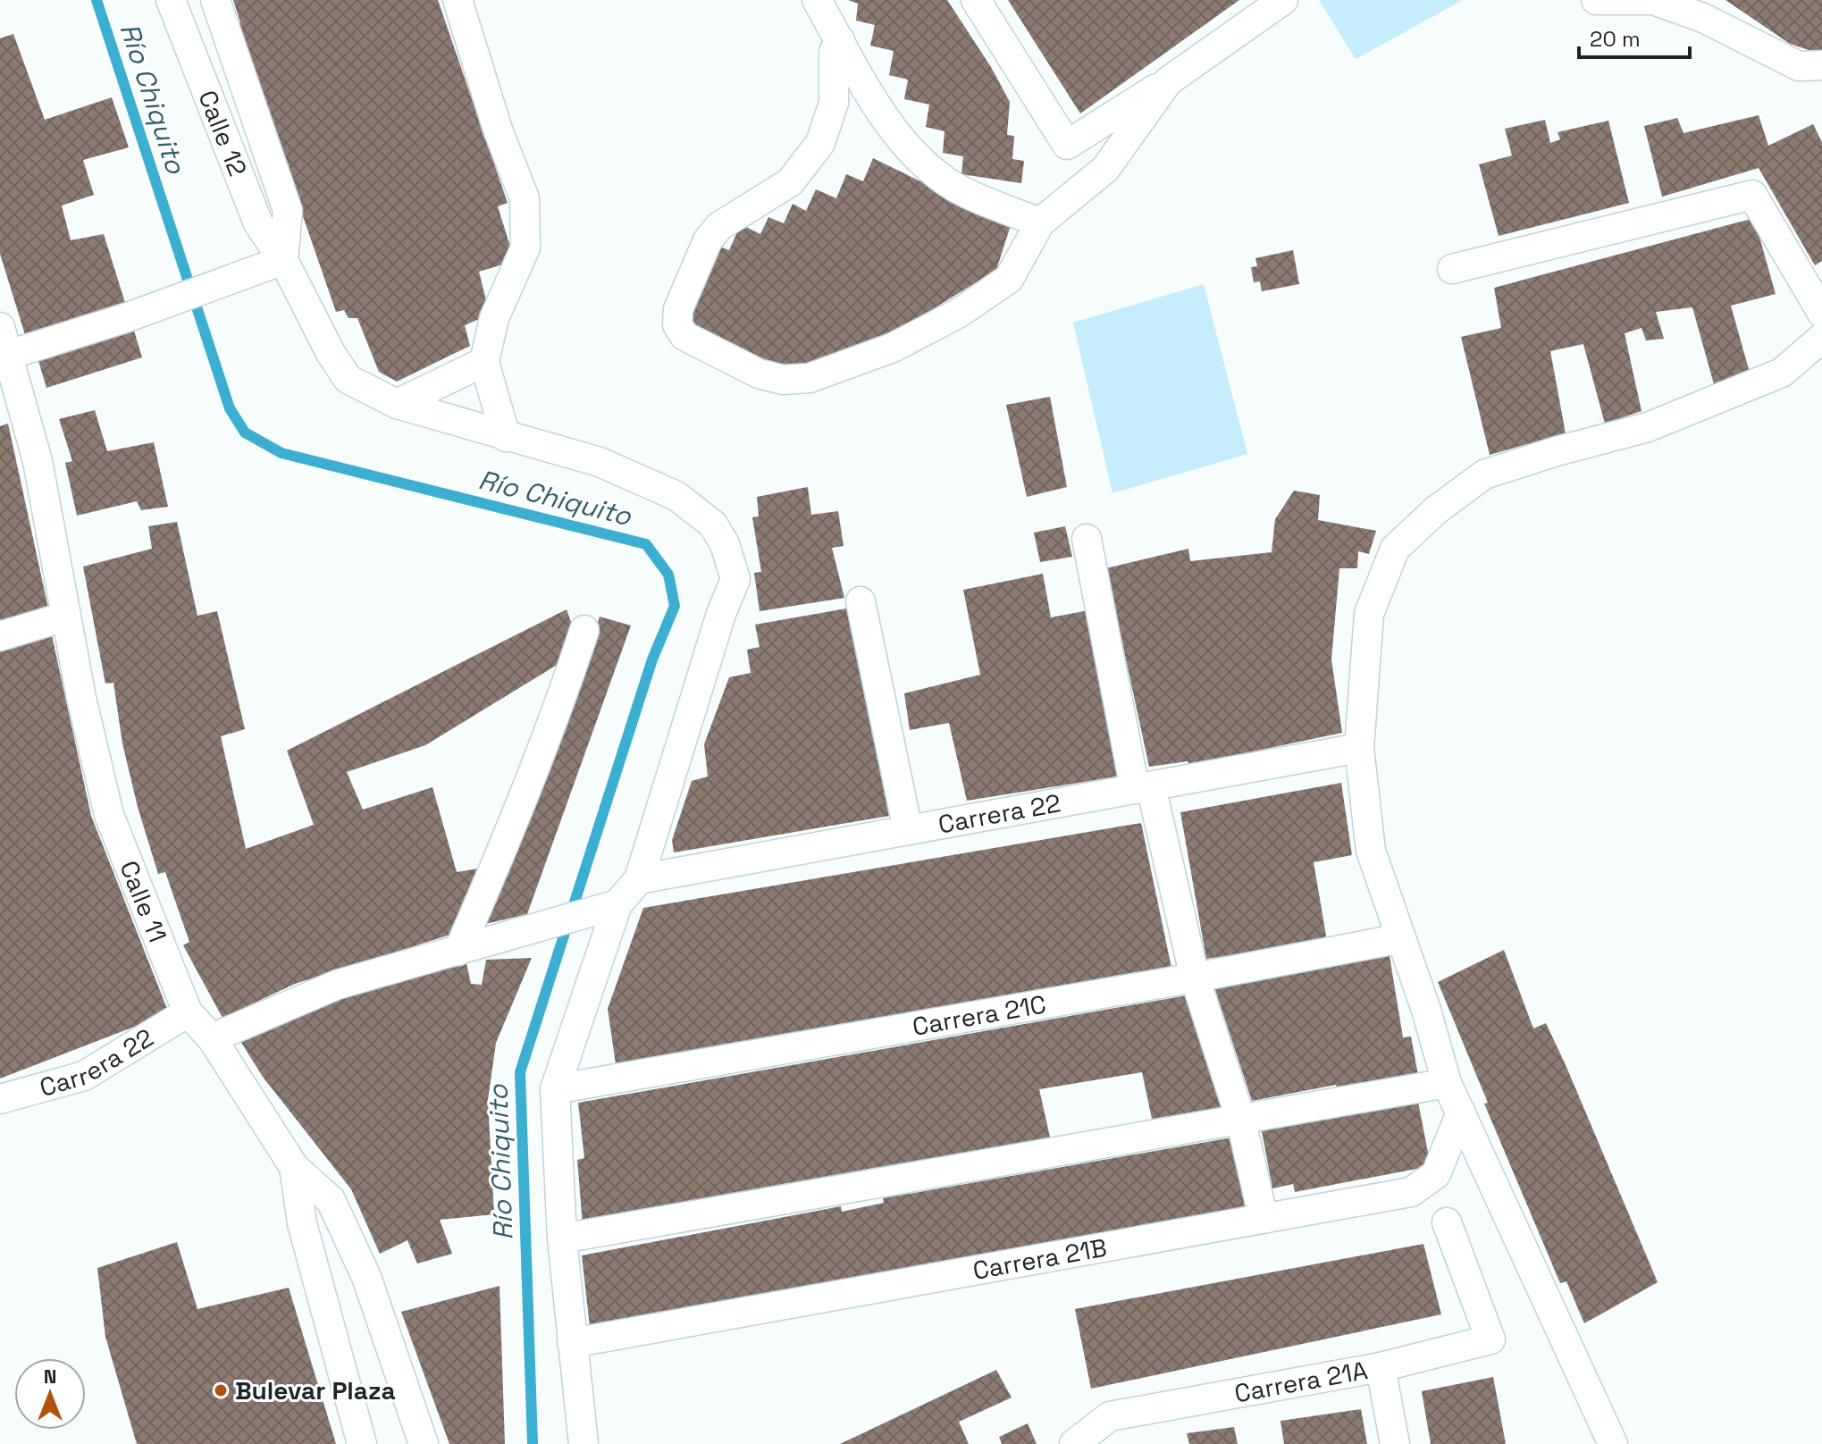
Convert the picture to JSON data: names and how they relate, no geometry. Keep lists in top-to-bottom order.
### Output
{
  "streets": {
    "street": [
      "Calle 12",
      "Carrera 22",
      "Calle 11",
      "Carrera 21C",
      "Carrera 21B",
      "Carrera 21A"
    ]
  },
  "crossings": [
    ["Calle 12", "Carrera 22"],
    ["Carrera 22", "Calle 11"]
  ],
  "water": ["Río Chiquito"],
  "places": ["Bulevar Plaza"],
  "scale_bar": "20 m",
  "north": "top"
}
